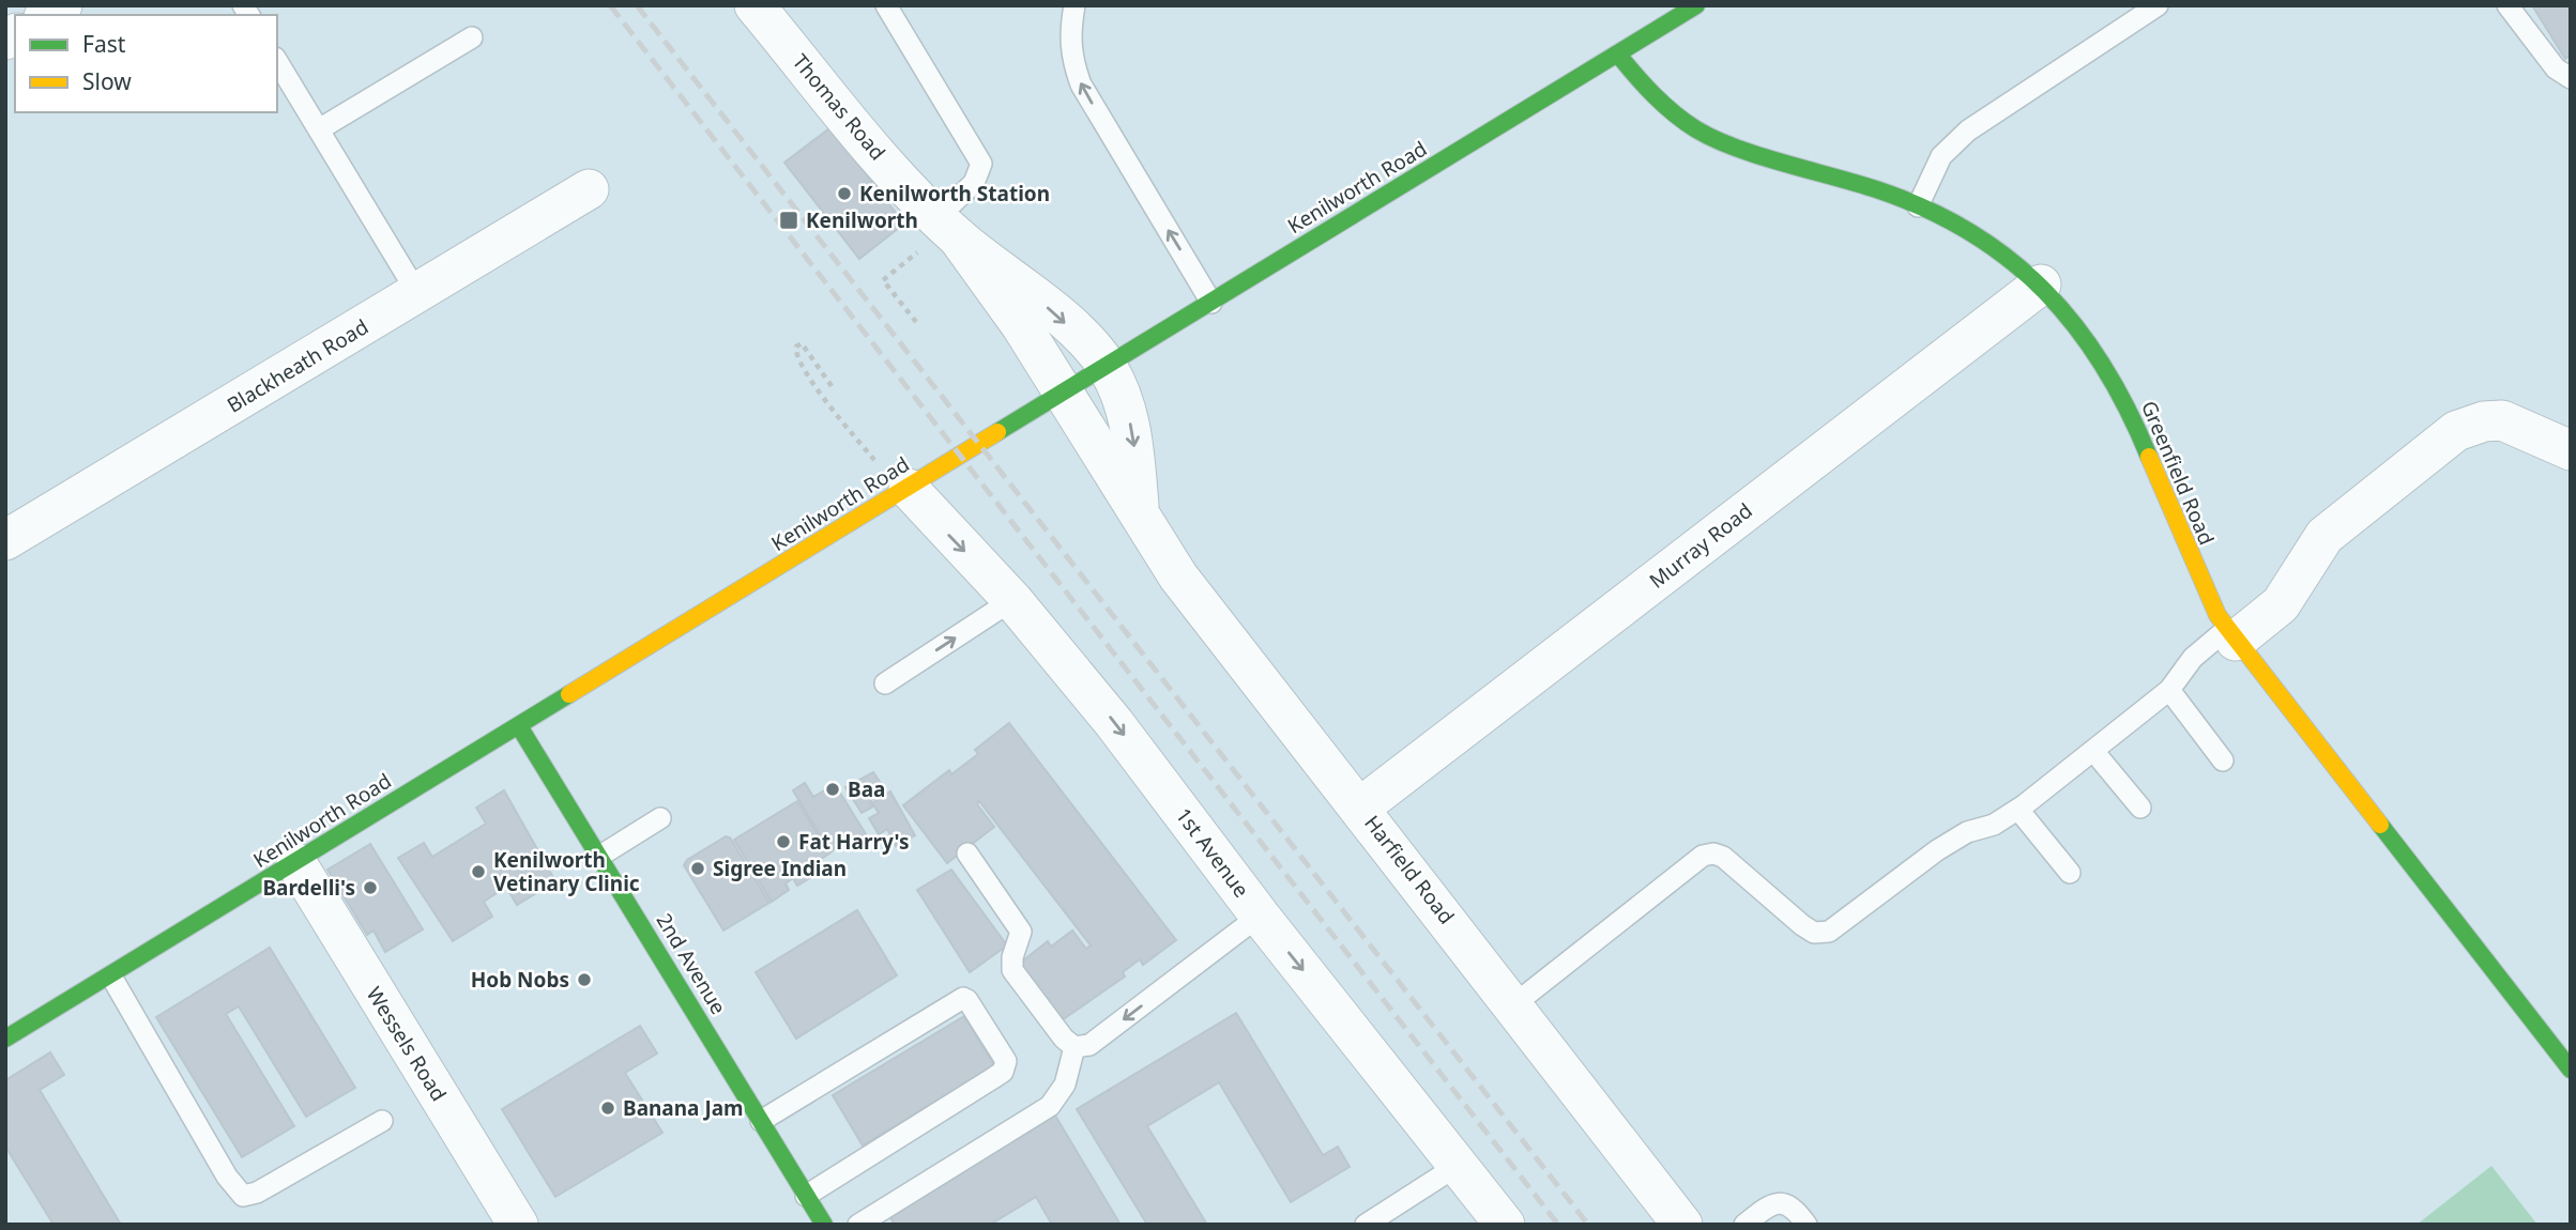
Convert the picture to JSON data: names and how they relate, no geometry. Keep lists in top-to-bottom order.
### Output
{
  "streets": {
    "street": [
      "Thomas Road",
      "Kenilworth Road",
      "Blackheath Road",
      "Greenfield Road",
      "Murray Road",
      "1st Avenue",
      "Harfield Road",
      "2nd Avenue",
      "Wessels Road"
    ]
  },
  "crossings": [
    ["Thomas Road", "Kenilworth Road"],
    ["Thomas Road", "Harfield Road"],
    ["Kenilworth Road", "Greenfield Road"],
    ["Kenilworth Road", "1st Avenue"],
    ["Kenilworth Road", "Harfield Road"],
    ["Kenilworth Road", "2nd Avenue"],
    ["Kenilworth Road", "Wessels Road"],
    ["Greenfield Road", "Murray Road"],
    ["Murray Road", "Harfield Road"]
  ],
  "one_way": ["1st Avenue"],
  "places": {
    "other": [
      "Kenilworth Station",
      "Baa",
      "Fat Harry's",
      "Sigree Indian",
      "Kenilworth Vetinary Clinic",
      "Bardelli's",
      "Hob Nobs",
      "Banana Jam"
    ],
    "transit": ["Kenilworth"]
  },
  "legend": ["Fast", "Slow"]
}
